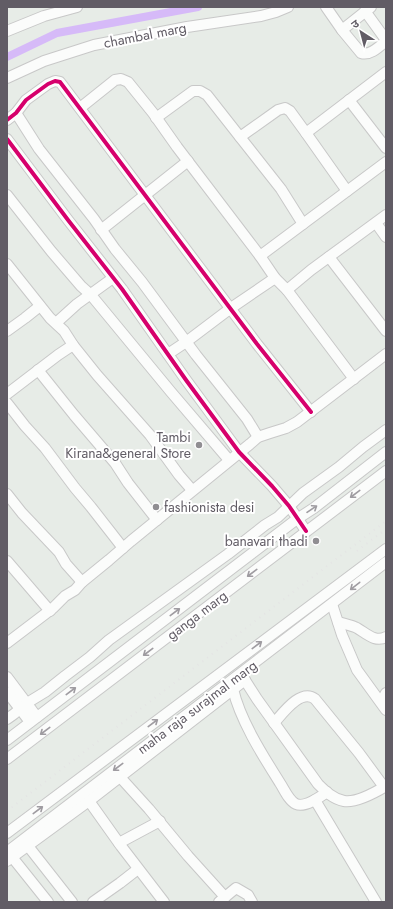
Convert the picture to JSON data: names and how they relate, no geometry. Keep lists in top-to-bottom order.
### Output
{
  "streets": {
    "street": ["chambal marg", "ganga marg", "maha raja surajmal marg"]
  },
  "places": ["Tambi Kirana&general Store", "fashionista desi", "banavari thadi"],
  "north": "top left"
}
